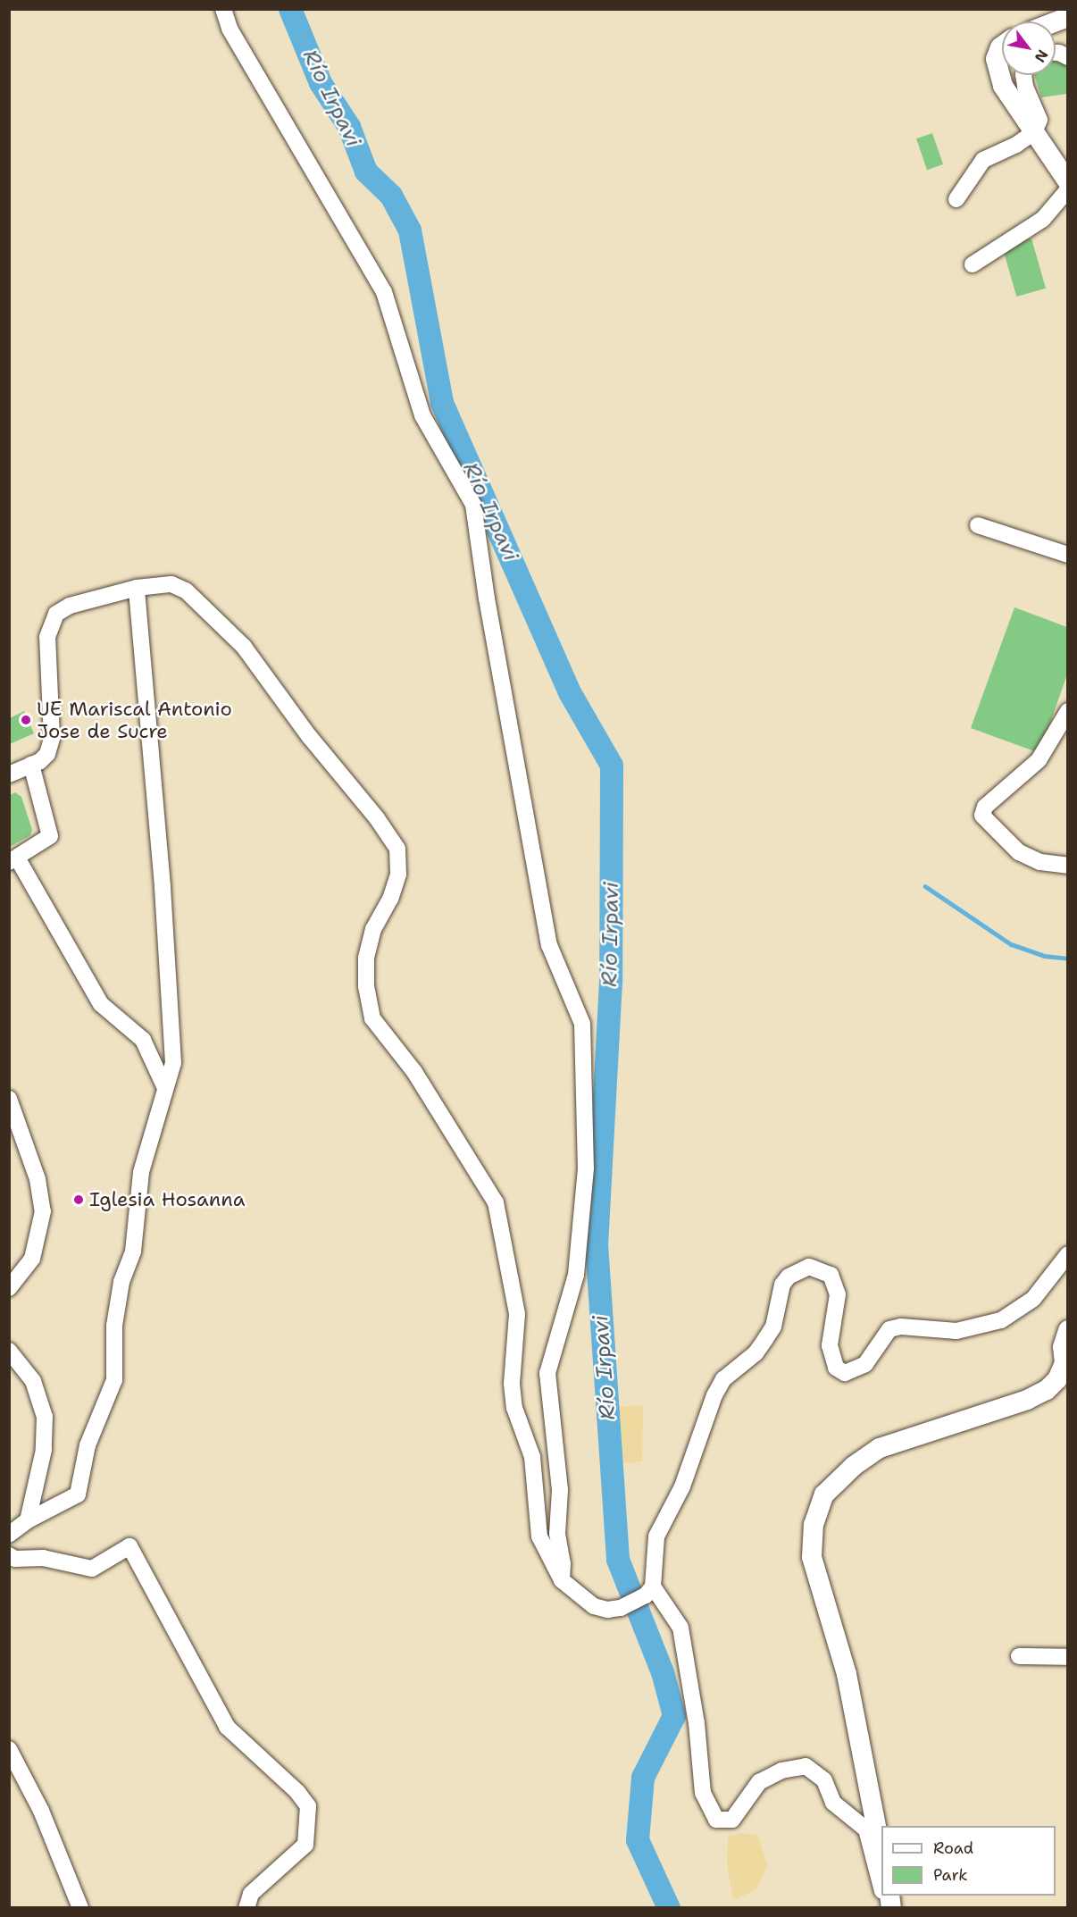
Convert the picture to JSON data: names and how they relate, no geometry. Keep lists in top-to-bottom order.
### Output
{
  "water": ["Río Irpavi"],
  "places": ["UE Mariscal Antonio Jose de Sucre", "Iglesia Hosanna"],
  "legend": ["Road", "Park"],
  "north": "bottom right"
}
